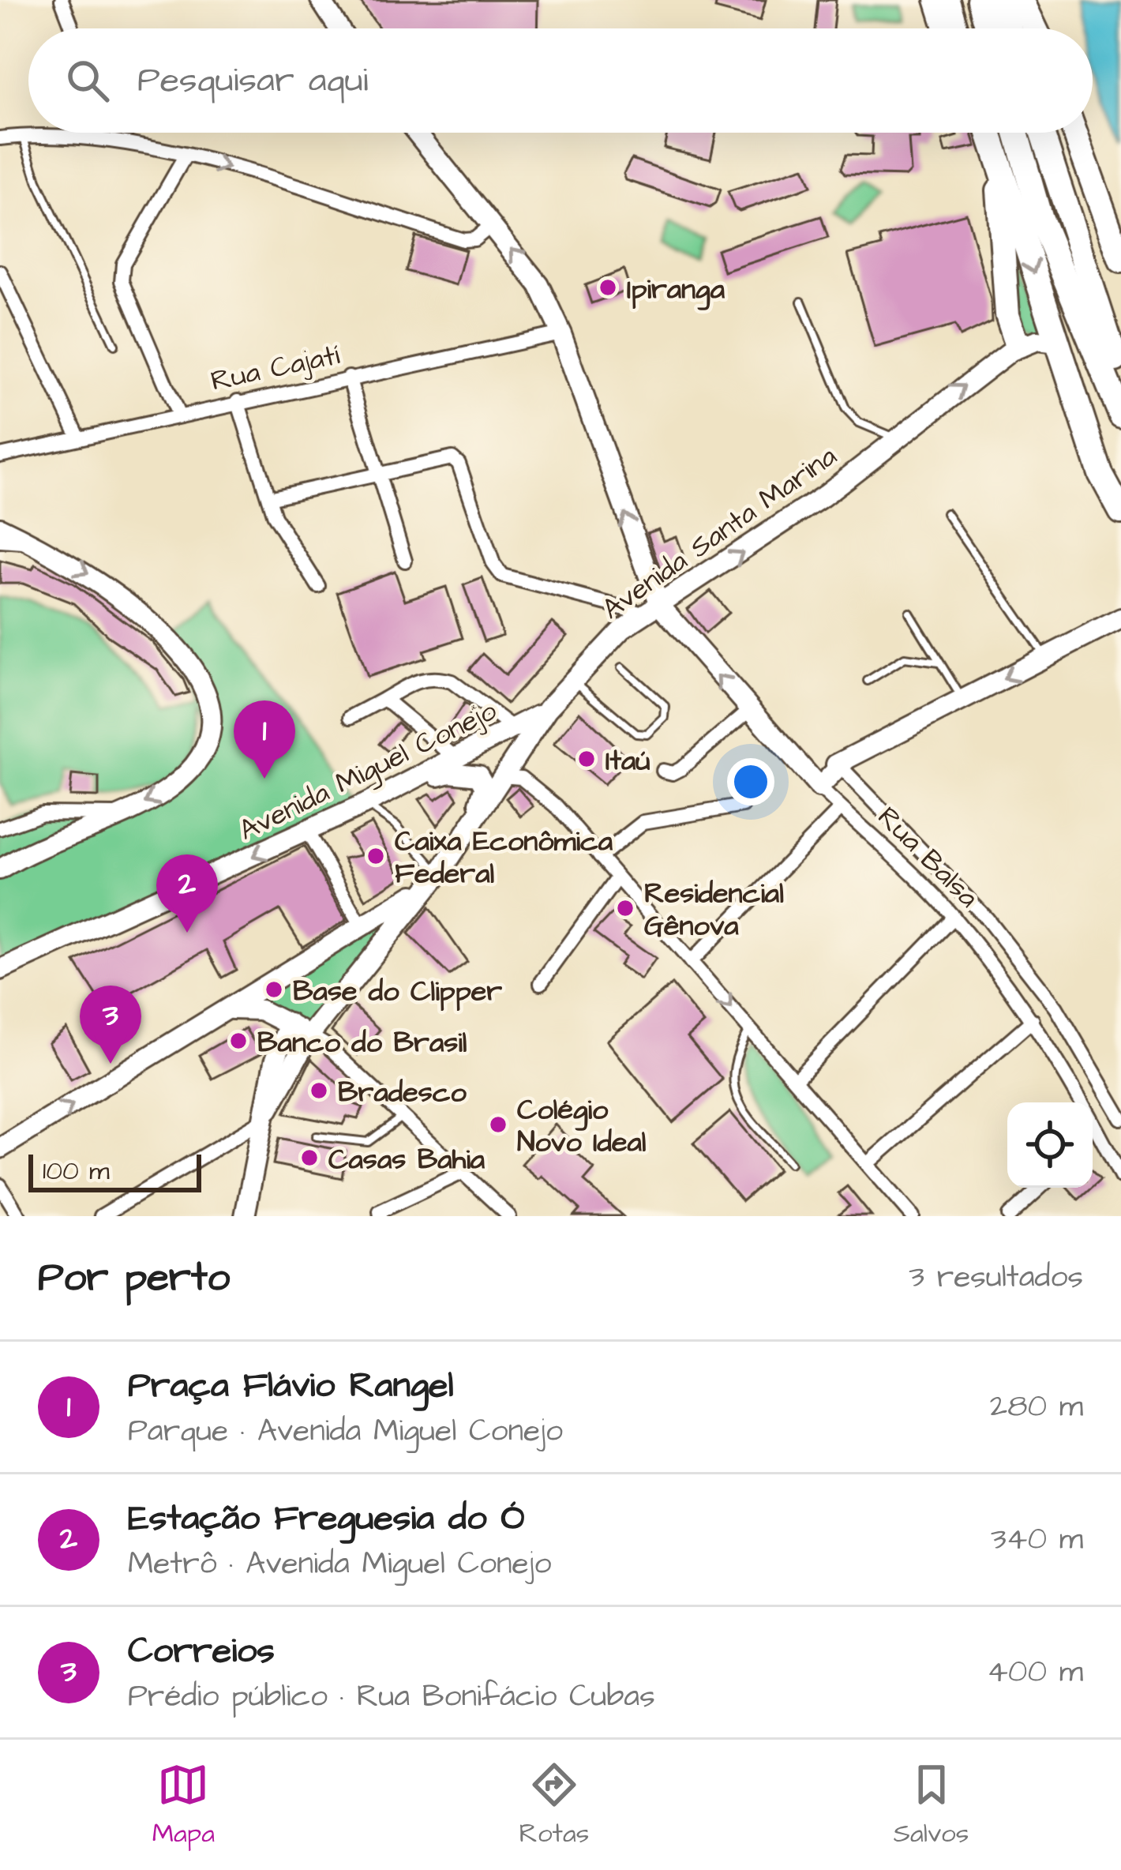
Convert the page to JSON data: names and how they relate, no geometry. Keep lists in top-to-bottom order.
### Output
{
  "streets": {
    "main road": ["Avenida Santa Marina", "Avenida Miguel Conejo", "Rua Balsa"],
    "street": ["Rua Cajatí"]
  },
  "crossings": [
    ["Avenida Santa Marina", "Avenida Miguel Conejo"],
    ["Avenida Santa Marina", "Rua Balsa"]
  ],
  "one_way": ["Avenida Santa Marina"],
  "places": [
    "Ipiranga",
    "Itaú",
    "Caixa Econômica Federal",
    "Residencial Gênova",
    "Base do Clipper",
    "Banco do Brasil",
    "Bradesco",
    "Colégio Novo Ideal",
    "Casas Bahia"
  ],
  "scale_bar": "100 m",
  "page": {
    "search": "Pesquisar aqui",
    "pins": ["1", "2", "3"],
    "scale": "100 m",
    "heading": ["Por perto", "3 resultados"],
    "list": [
      {
        "mark": "1",
        "name": "Praça Flávio Rangel",
        "note": "Parque · Avenida Miguel Conejo",
        "value": "280 m"
      },
      {
        "mark": "2",
        "name": "Estação Freguesia do Ó",
        "note": "Metrô · Avenida Miguel Conejo",
        "value": "340 m"
      },
      {
        "mark": "3",
        "name": "Correios",
        "note": "Prédio público · Rua Bonifácio Cubas",
        "value": "400 m"
      }
    ],
    "nav": ["Mapa", "Rotas", "Salvos"]
  }
}
